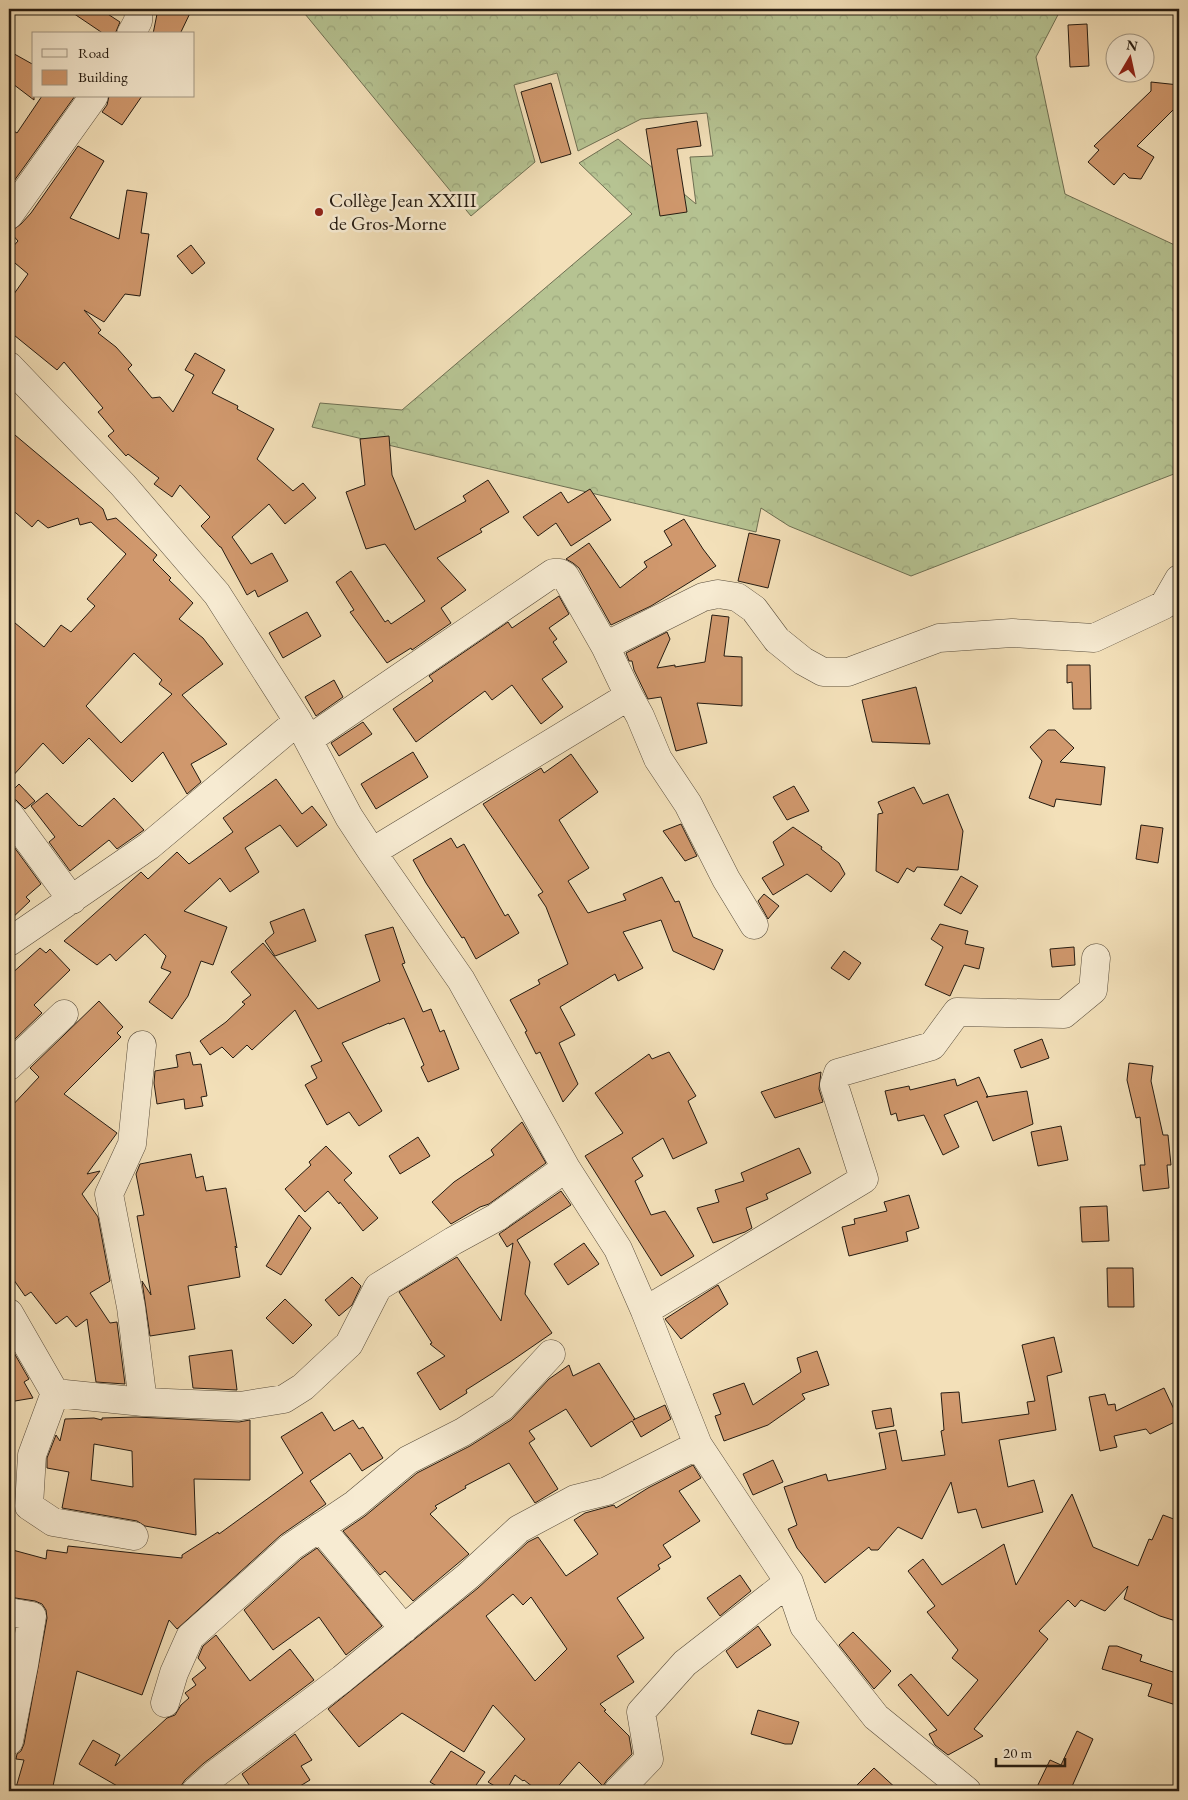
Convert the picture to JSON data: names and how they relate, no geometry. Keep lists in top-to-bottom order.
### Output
{
  "places": ["Collège Jean XXIII de Gros-Morne"],
  "legend": ["Road", "Building"],
  "scale_bar": "20 m",
  "north": "top"
}
